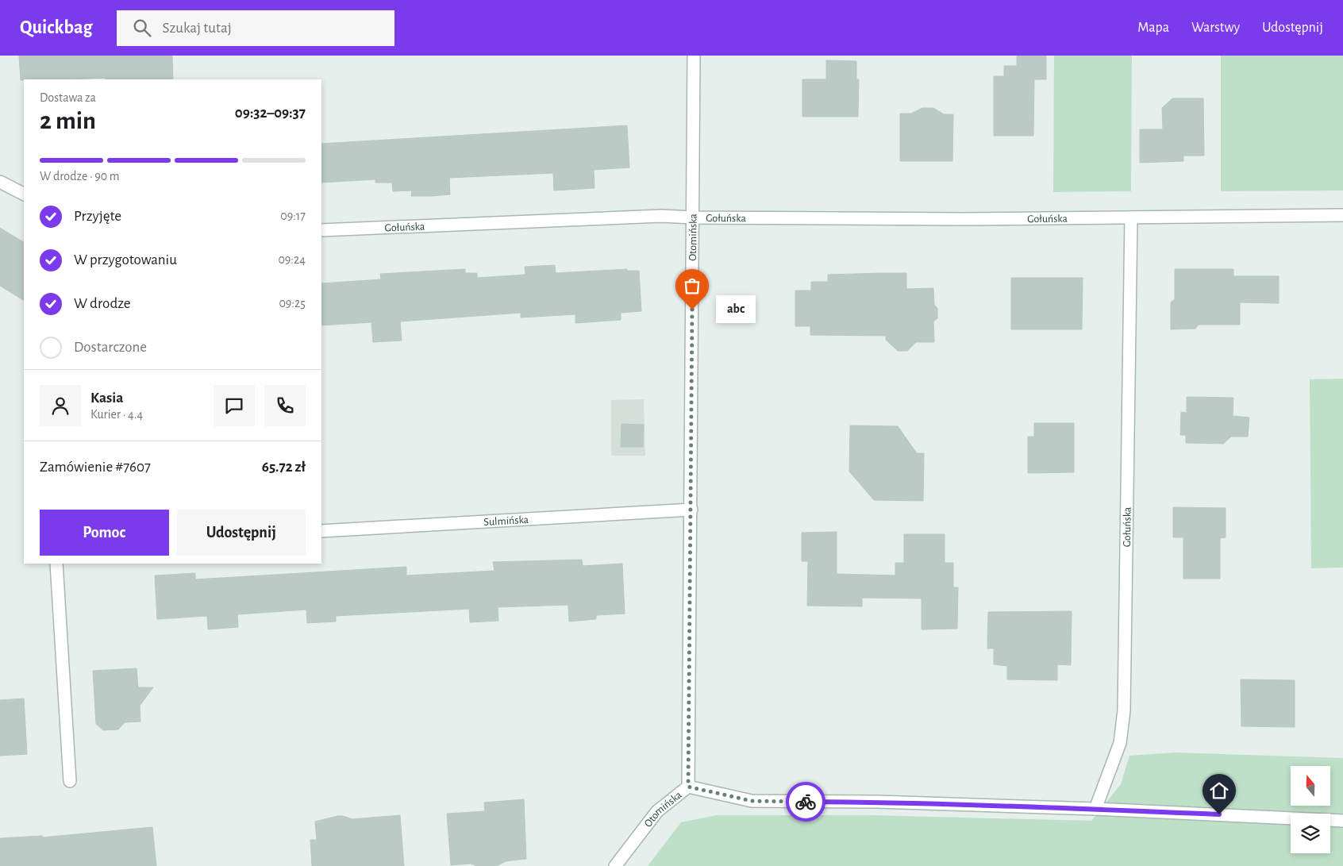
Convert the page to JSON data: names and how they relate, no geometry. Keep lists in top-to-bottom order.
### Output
{
  "streets": {
    "street": ["Gołuńska", "Otomińska", "Sulmińska"]
  },
  "crossings": [
    ["Gołuńska", "Otomińska"],
    ["Otomińska", "Sulmińska"]
  ],
  "places": ["abc"],
  "north": "top",
  "page": {
    "header": "Quickbag",
    "search": "Szukaj tutaj",
    "nav": ["Mapa", "Warstwy", "Udostępnij"],
    "heading": ["2 min", "Dostawa za", "09:32–09:37"],
    "panel": [
      "Kasia",
      "Kurier · 4.4",
      "Zamówienie #7607",
      "65.72 zł"
    ],
    "bar": "W drodze · 90 m",
    "list": [
      ["Przyjęte", "09:17"],
      ["W przygotowaniu", "09:24"],
      ["W drodze", "09:25"],
      "Dostarczone"
    ],
    "bubble": "abc",
    "buttons": ["Pomoc", "Udostępnij"]
  }
}
